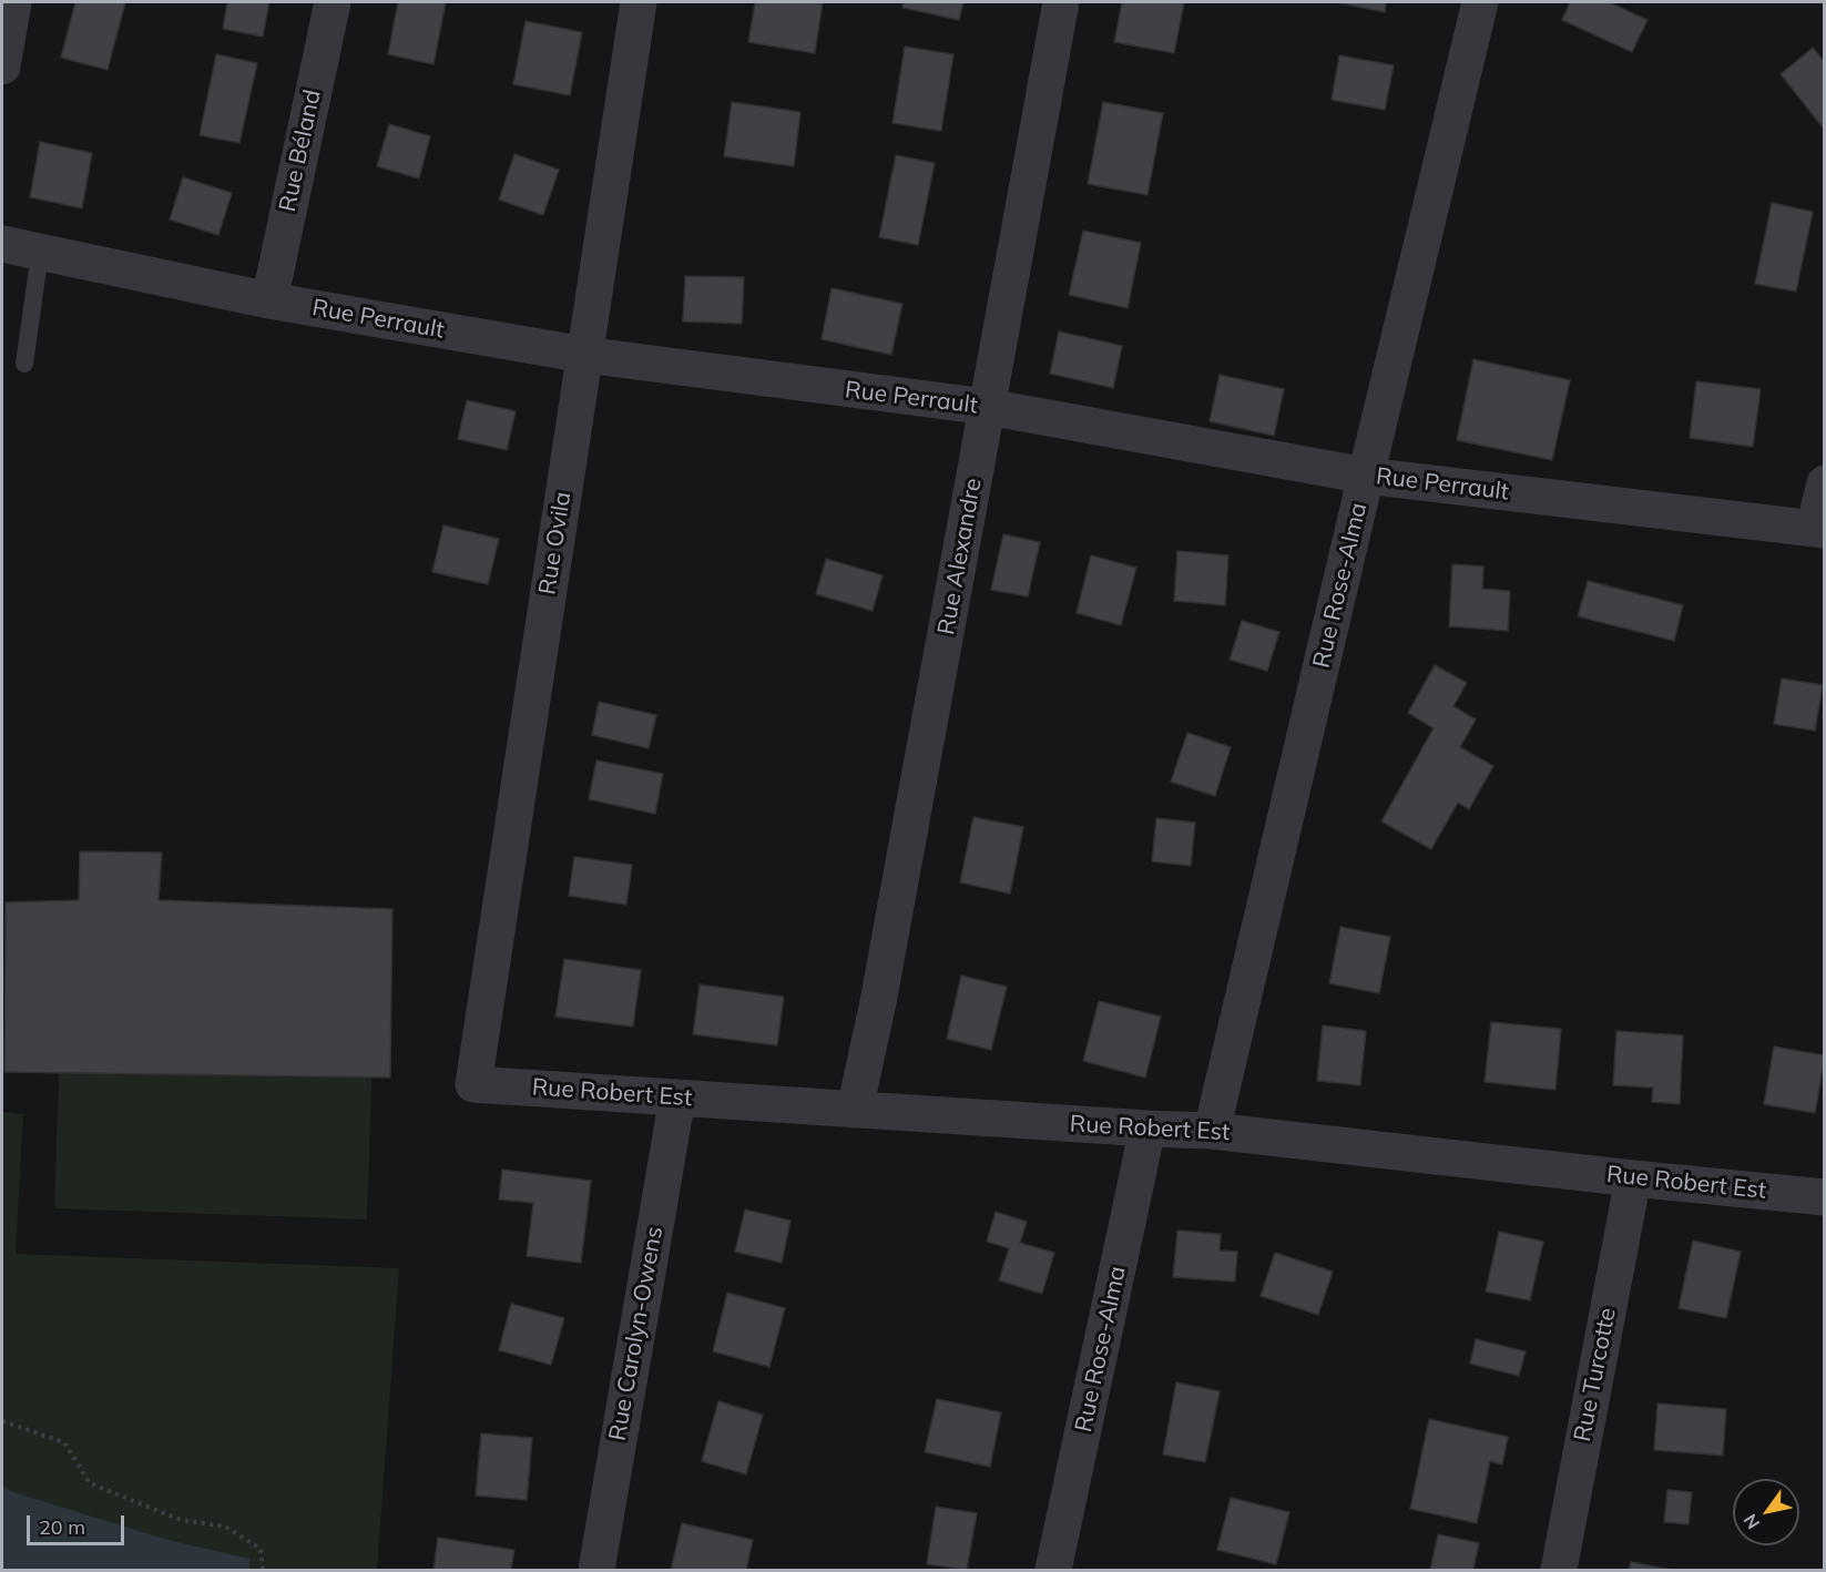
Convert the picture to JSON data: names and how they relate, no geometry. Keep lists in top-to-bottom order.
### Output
{
  "streets": {
    "street": [
      "Rue Béland",
      "Rue Perrault",
      "Rue Ovila",
      "Rue Alexandre",
      "Rue Rose-Alma",
      "Rue Robert Est",
      "Rue Carolyn-Owens",
      "Rue Turcotte"
    ]
  },
  "crossings": [
    ["Rue Béland", "Rue Perrault"],
    ["Rue Perrault", "Rue Ovila"],
    ["Rue Perrault", "Rue Alexandre"],
    ["Rue Perrault", "Rue Rose-Alma"],
    ["Rue Ovila", "Rue Robert Est"],
    ["Rue Alexandre", "Rue Robert Est"],
    ["Rue Rose-Alma", "Rue Robert Est"],
    ["Rue Robert Est", "Rue Carolyn-Owens"],
    ["Rue Robert Est", "Rue Turcotte"]
  ],
  "scale_bar": "20 m",
  "north": "bottom left"
}
